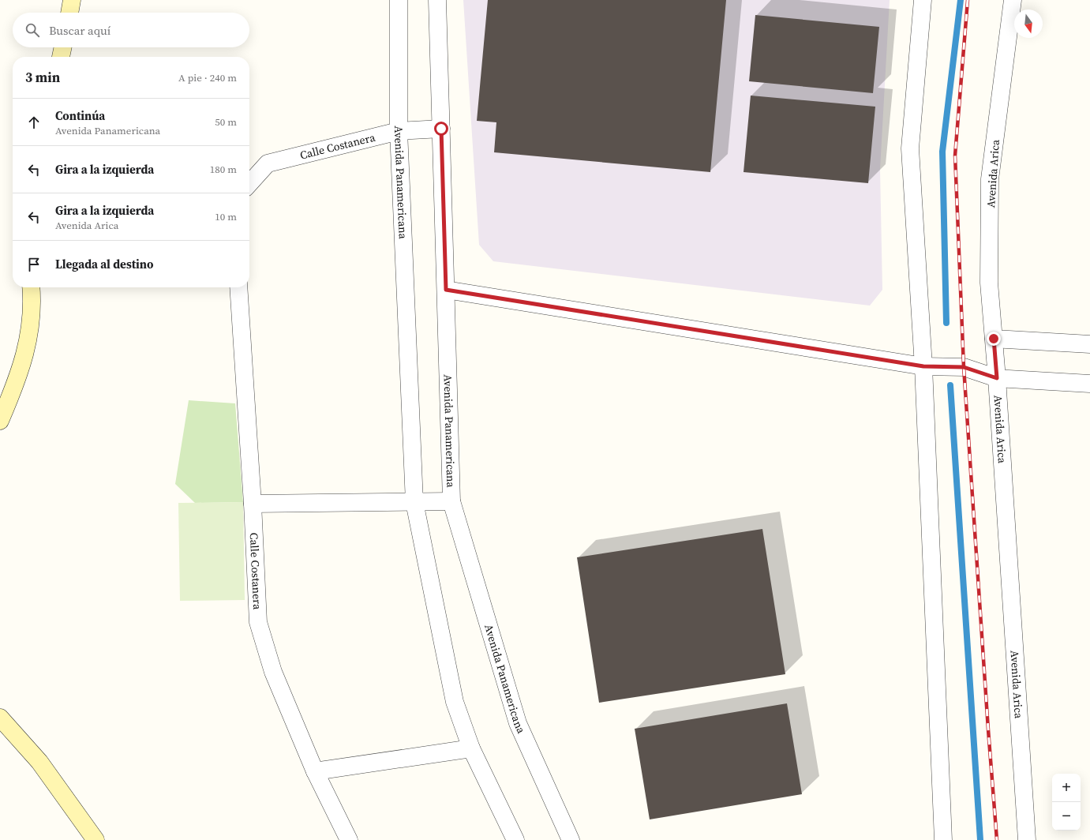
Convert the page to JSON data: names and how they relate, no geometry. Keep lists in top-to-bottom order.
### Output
{
  "streets": {
    "street": ["Calle Costanera", "Avenida Arica", "Avenida Panamericana"]
  },
  "crossings": [
    ["Calle Costanera", "Avenida Panamericana"]
  ],
  "north": "bottom",
  "page": {
    "search": "Buscar aquí",
    "heading": ["3 min", "A pie · 240 m"],
    "list": [
      ["Continúa", "Avenida Panamericana", "50 m"],
      ["Gira a la izquierda", "180 m"],
      ["Gira a la izquierda", "Avenida Arica", "10 m"],
      "Llegada al destino"
    ],
    "map_buttons": ["+", "−"]
  }
}
